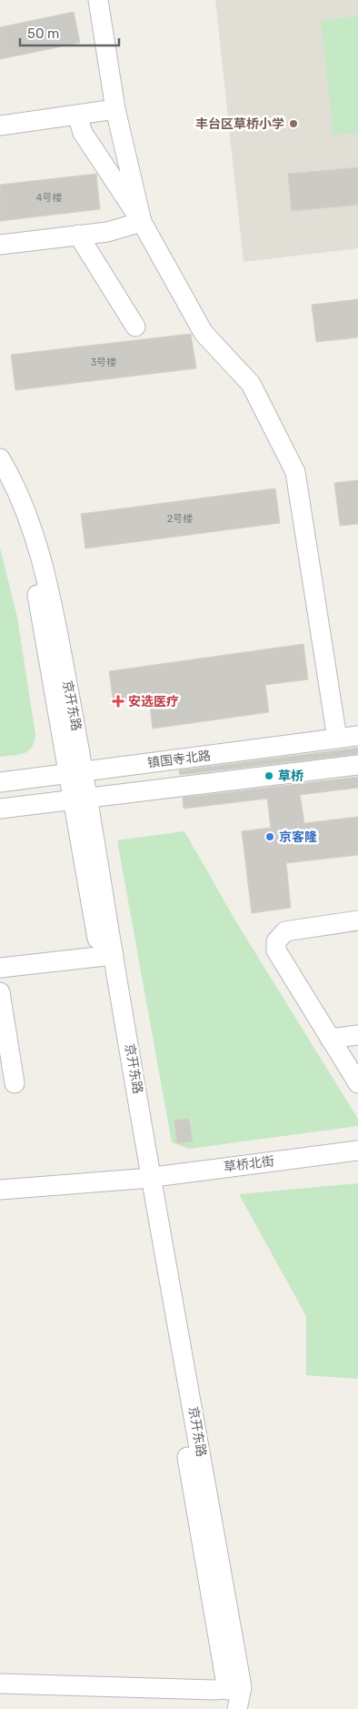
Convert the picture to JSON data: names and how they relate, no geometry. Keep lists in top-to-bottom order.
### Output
{
  "streets": {
    "street": ["京开东路", "镇国寺北路", "草桥北街"]
  },
  "crossings": [
    ["京开东路", "镇国寺北路"],
    ["京开东路", "草桥北街"]
  ],
  "places": {
    "other": ["丰台区草桥小学", "草桥", "京客隆"],
    "health": ["安选医疗"]
  },
  "house_numbers": ["4号楼", "3号楼", "2号楼"],
  "scale_bar": "50 m"
}
